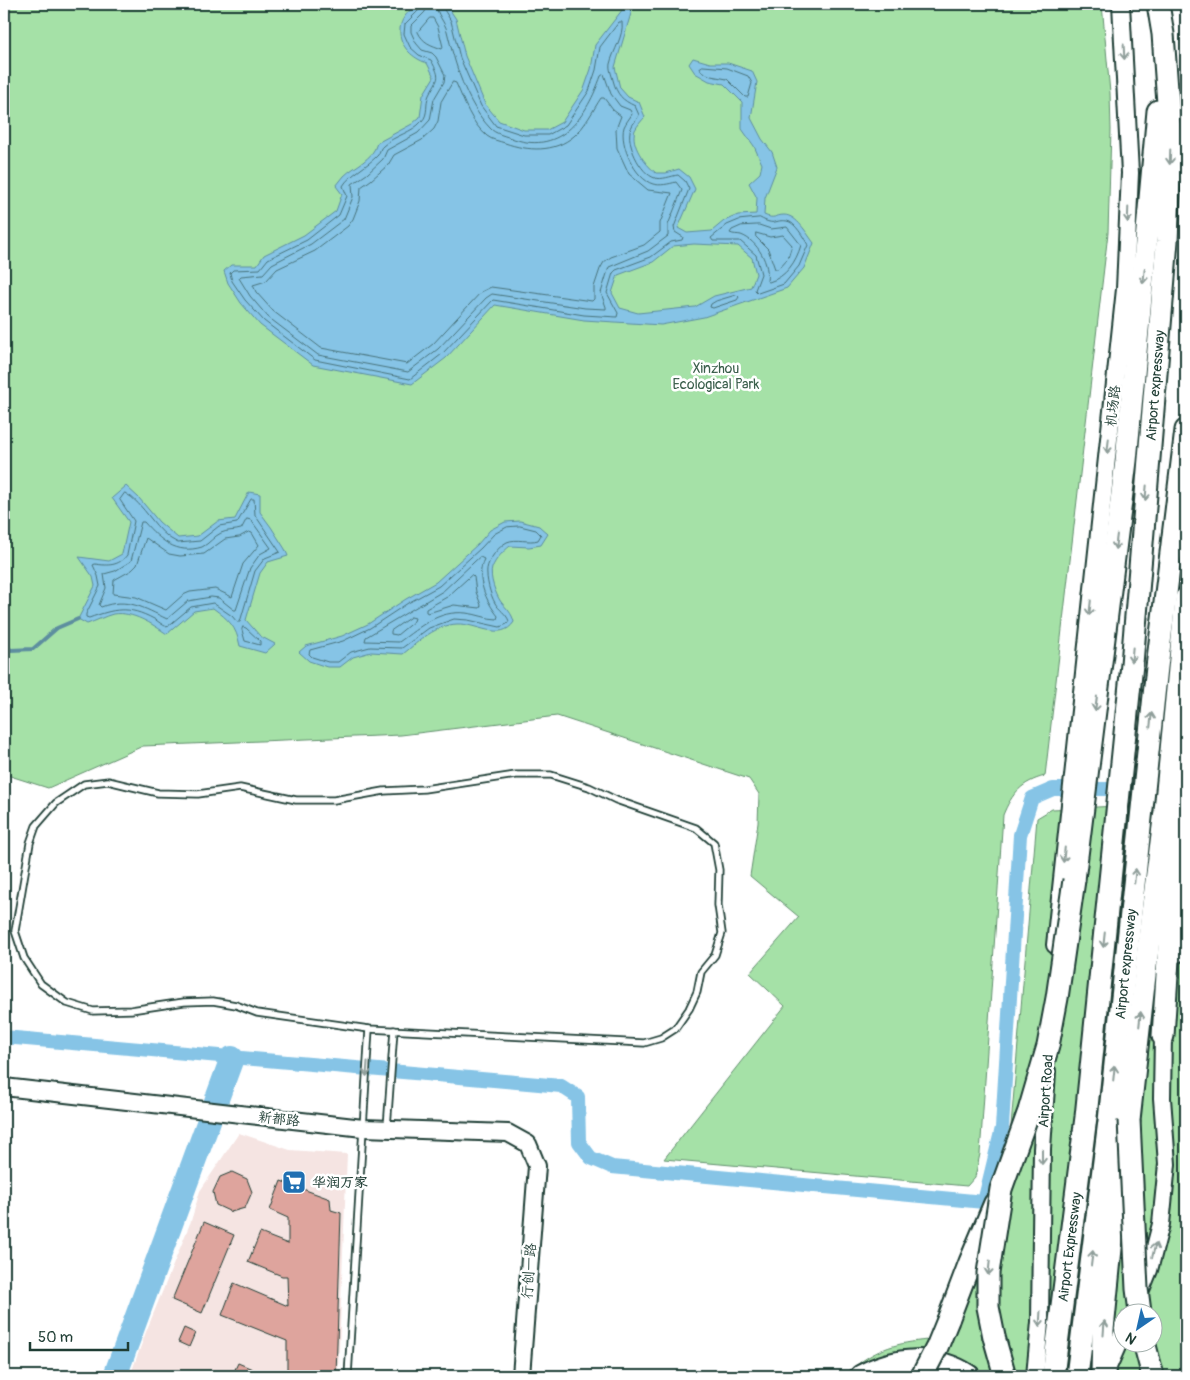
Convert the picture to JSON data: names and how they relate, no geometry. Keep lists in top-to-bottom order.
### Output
{
  "streets": {
    "highway": ["Airport expressway", "Airport Expressway"],
    "street": [
      "机场路",
      "Airport Road",
      "新都路",
      "行创一路"
    ]
  },
  "crossings": [
    ["Airport expressway", "Airport Expressway"],
    ["新都路", "行创一路"]
  ],
  "one_way": ["机场路"],
  "parks": ["Xinzhou Ecological Park"],
  "places": {
    "supermarket": ["华润万家"]
  },
  "scale_bar": "50 m",
  "north": "bottom left"
}
